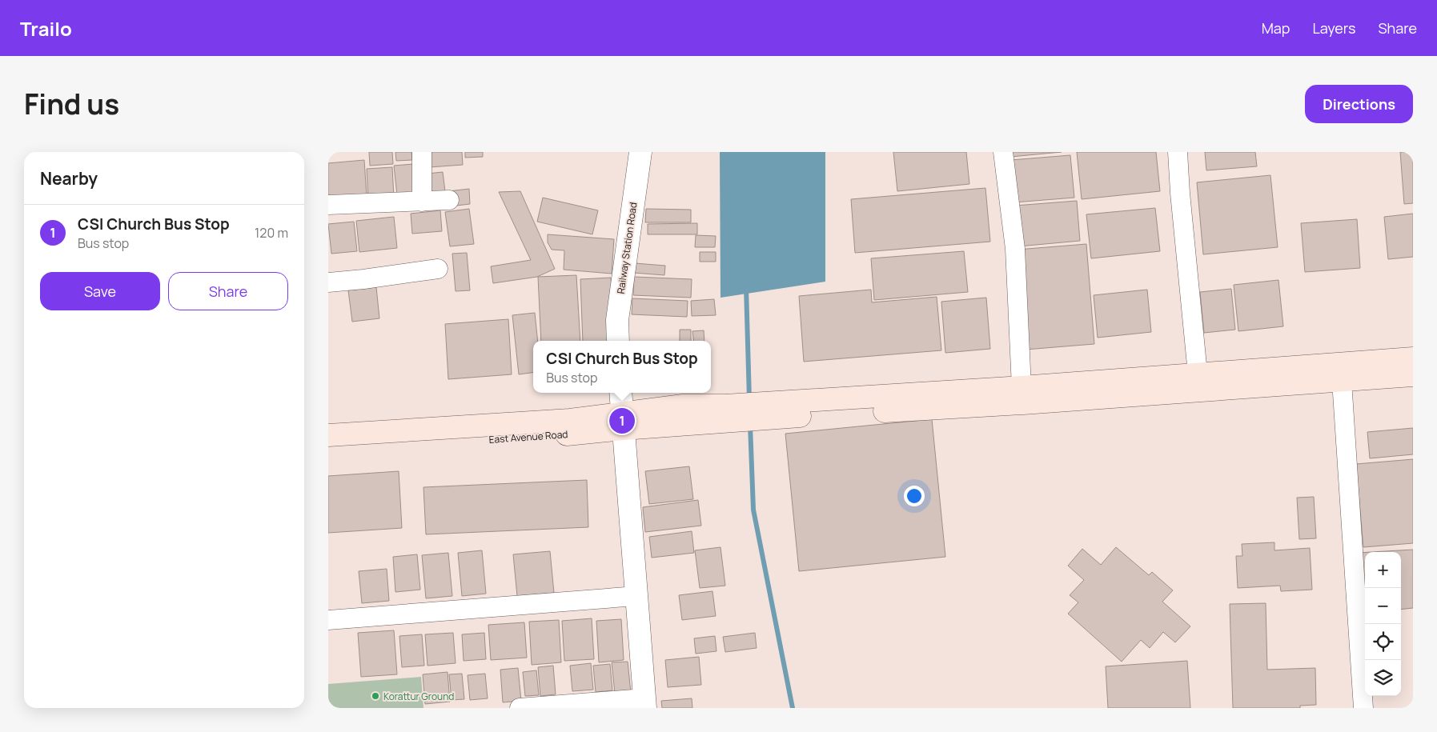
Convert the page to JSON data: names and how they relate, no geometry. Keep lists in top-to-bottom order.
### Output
{
  "streets": {
    "main road": ["East Avenue Road"],
    "street": ["Railway Station Road"]
  },
  "places": ["Korattur Ground"],
  "page": {
    "header": "Trailo",
    "nav": ["Map", "Layers", "Share"],
    "title": "Find us",
    "buttons": [
      "Directions",
      ["Save", "Share"]
    ],
    "heading": "Nearby",
    "list": [
      {
        "mark": "1",
        "name": "CSI Church Bus Stop",
        "note": "Bus stop",
        "value": "120 m"
      }
    ],
    "popup": ["CSI Church Bus Stop", "Bus stop"],
    "pins": "1",
    "map_buttons": ["+", "−"]
  }
}
